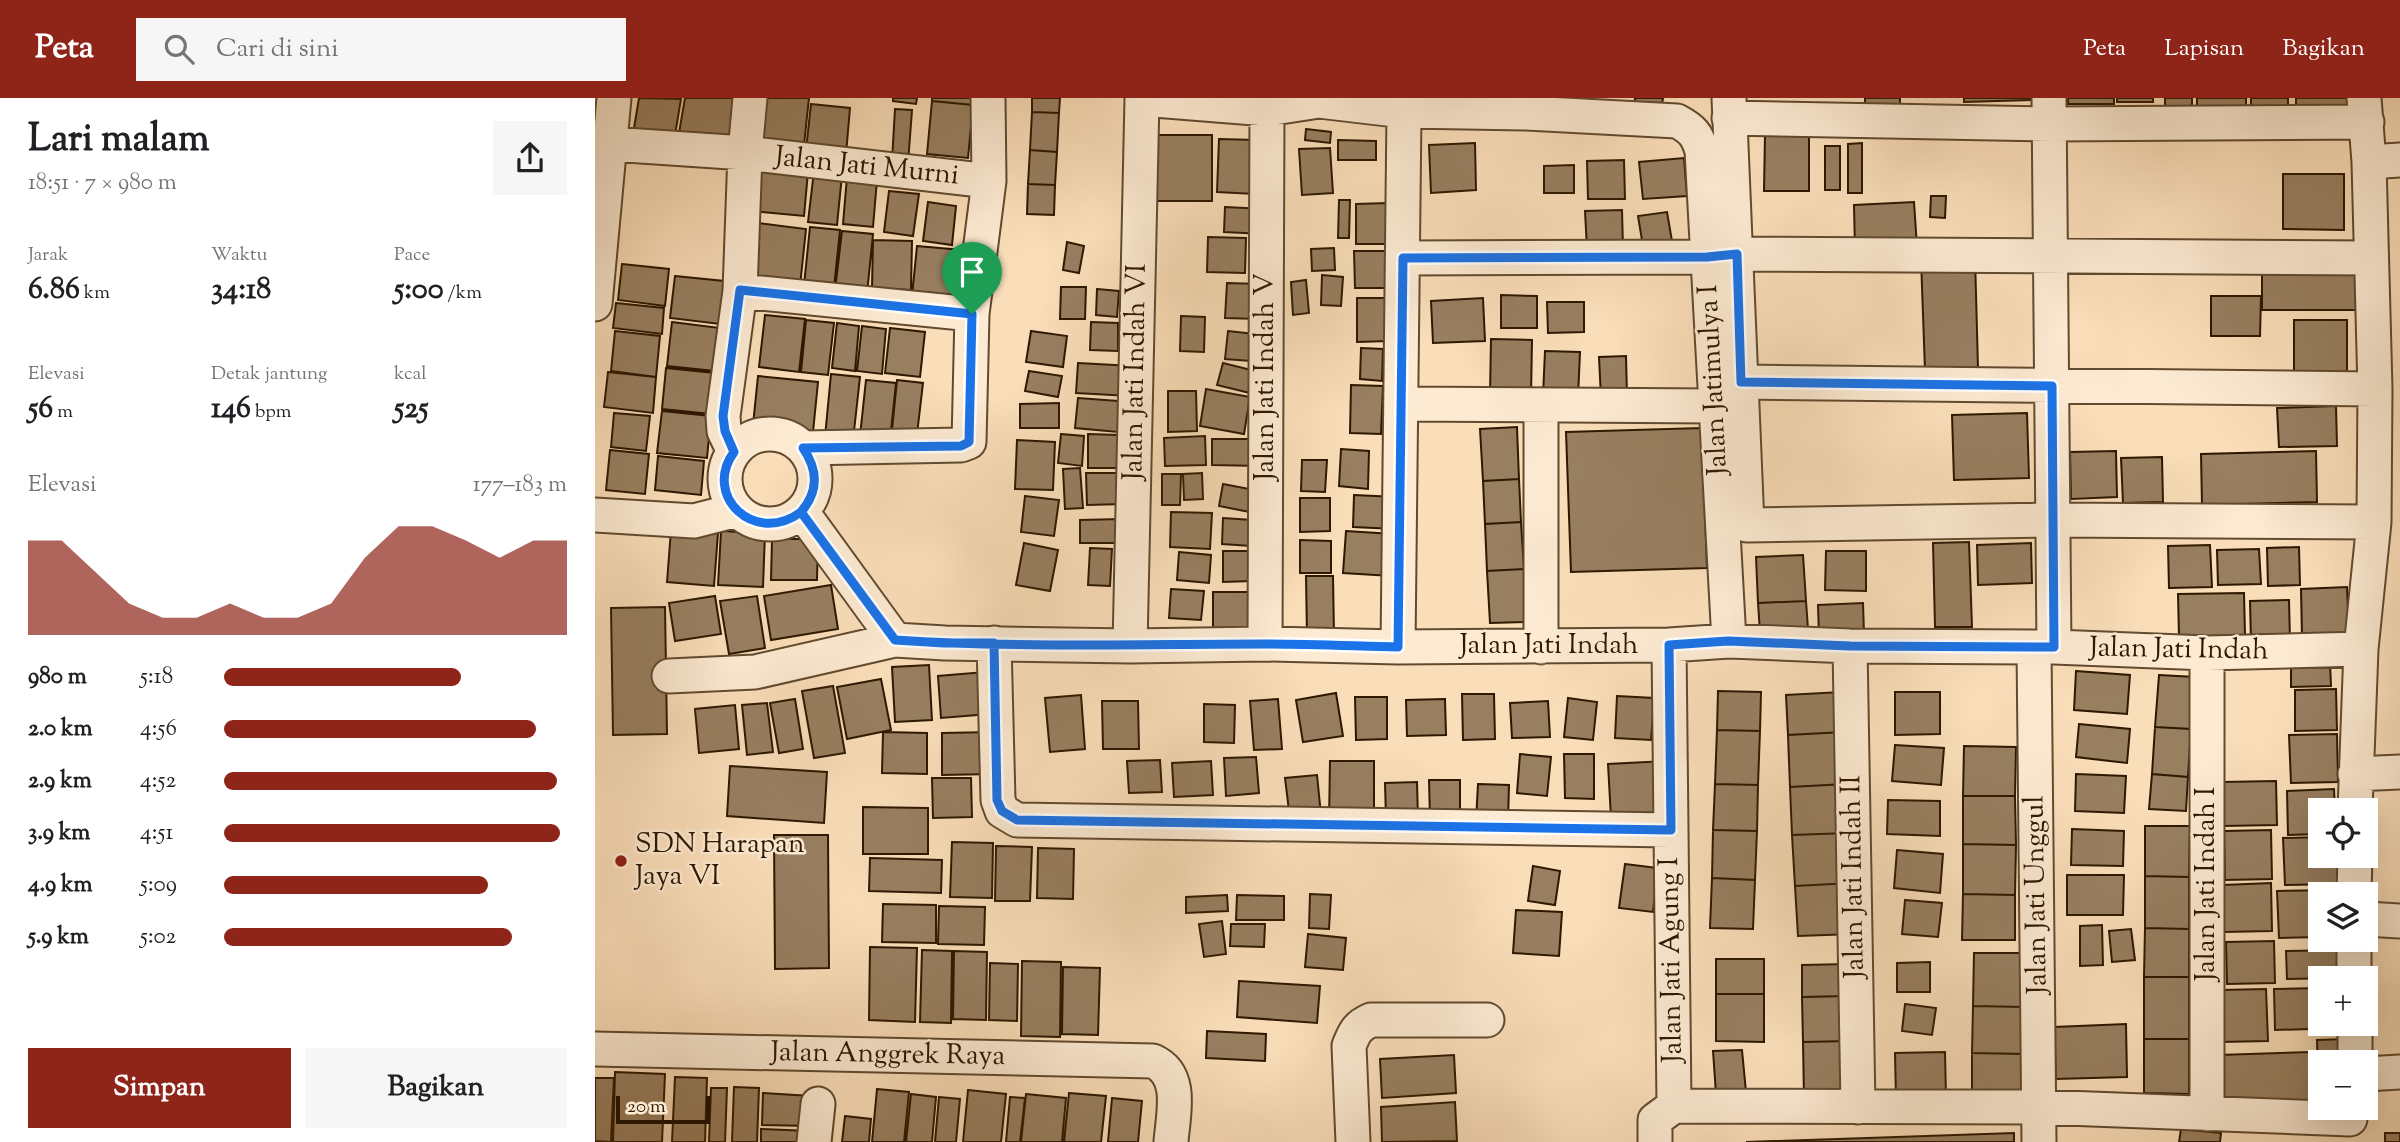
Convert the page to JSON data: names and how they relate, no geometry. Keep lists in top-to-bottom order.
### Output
{
  "streets": {
    "street": [
      "Jalan Jati Murni",
      "Jalan Jati Indah VI",
      "Jalan Jati Indah V",
      "Jalan Jatimulya I",
      "Jalan Jati Indah",
      "Jalan Jati Indah II",
      "Jalan Jati Indah I",
      "Jalan Jati Unggul",
      "Jalan Jati Agung I",
      "Jalan Anggrek Raya"
    ]
  },
  "crossings": [
    ["Jalan Jati Indah VI", "Jalan Jatimulya I"],
    ["Jalan Jati Indah VI", "Jalan Jati Indah"],
    ["Jalan Jati Indah V", "Jalan Jatimulya I"],
    ["Jalan Jati Indah V", "Jalan Jati Indah"],
    ["Jalan Jatimulya I", "Jalan Jati Indah"],
    ["Jalan Jati Indah", "Jalan Jati Indah II"],
    ["Jalan Jati Indah", "Jalan Jati Indah I"],
    ["Jalan Jati Indah", "Jalan Jati Unggul"],
    ["Jalan Jati Indah", "Jalan Jati Agung I"]
  ],
  "places": ["SDN Harapan Jaya VI"],
  "scale_bar": "20 m",
  "page": {
    "header": "Peta",
    "search": "Cari di sini",
    "nav": ["Peta", "Lapisan", "Bagikan"],
    "heading": ["Lari malam", "18:51 · 7 × 980 m"],
    "stats": [
      ["Jarak", "6.86 km"],
      ["Waktu", "34:18"],
      ["Pace", "5:00 /km"],
      ["Elevasi", "56 m"],
      ["Detak jantung", "146 bpm"],
      ["kcal", "525"]
    ],
    "chart": ["Elevasi", "177–183 m"],
    "list": [
      {
        "name": "980 m",
        "note": "5:18"
      },
      {
        "name": "2.0 km",
        "note": "4:56"
      },
      {
        "name": "2.9 km",
        "note": "4:52"
      },
      {
        "name": "3.9 km",
        "note": "4:51"
      },
      {
        "name": "4.9 km",
        "note": "5:09"
      },
      {
        "name": "5.9 km",
        "note": "5:02"
      }
    ],
    "map_buttons": ["+", "−"],
    "buttons": ["Simpan", "Bagikan"],
    "scale": "20 m"
  }
}
